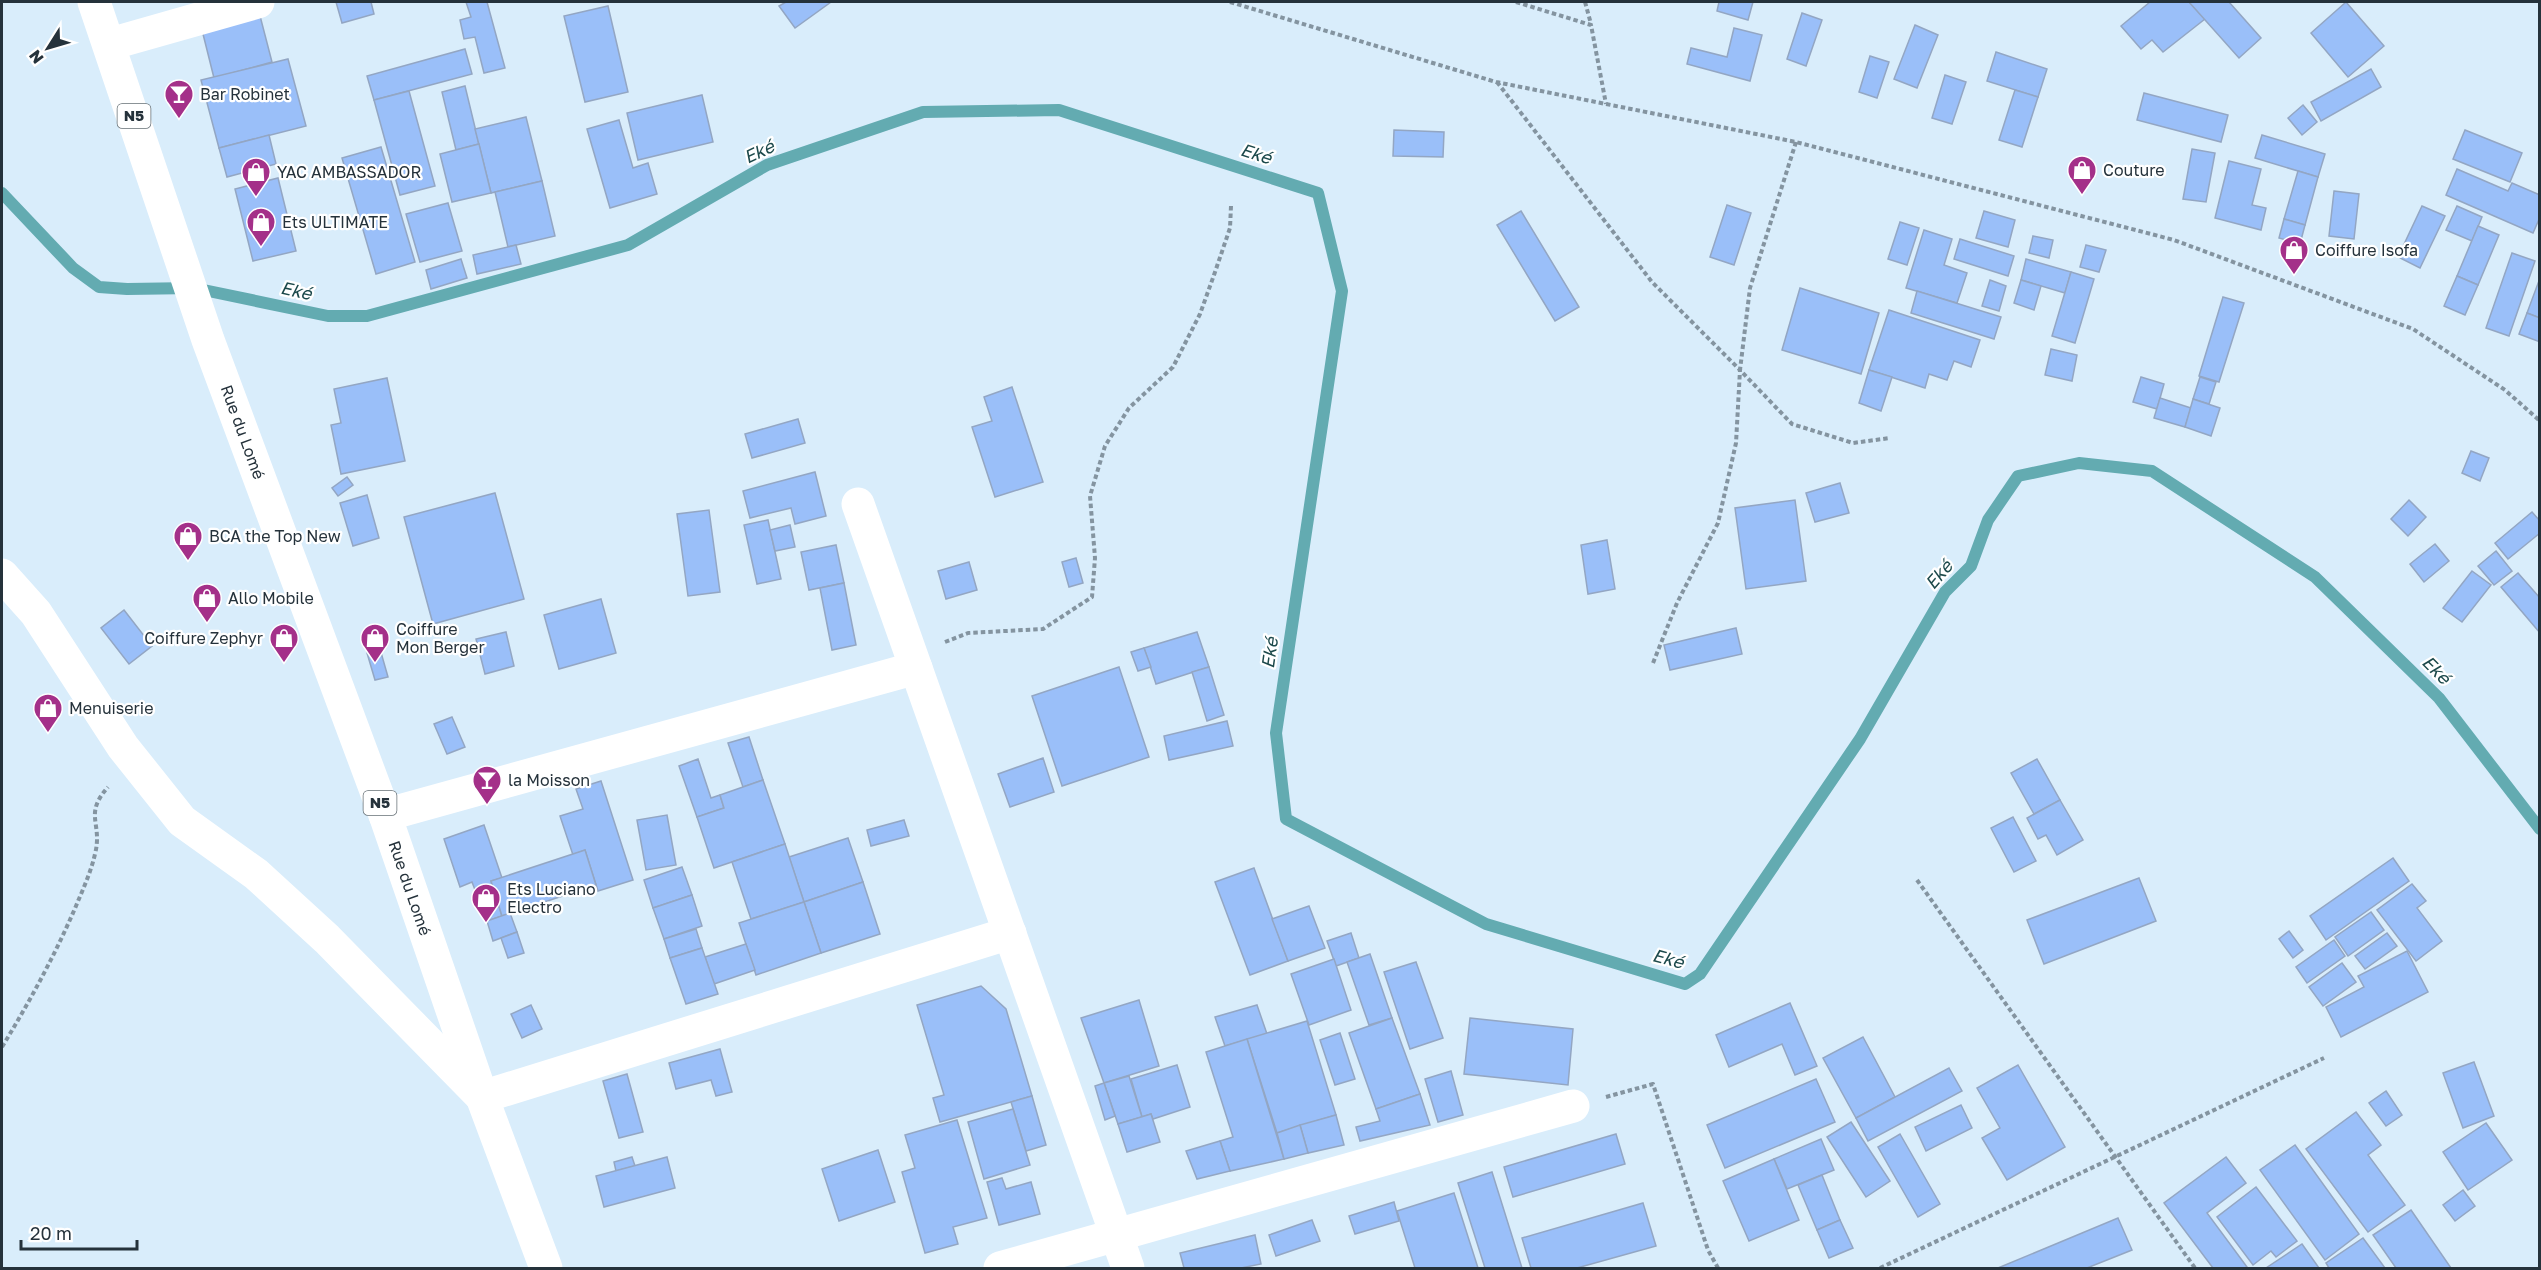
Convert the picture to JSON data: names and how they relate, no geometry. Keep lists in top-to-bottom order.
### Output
{
  "streets": {
    "street": ["N5", "Rue du Lomé"]
  },
  "crossings": [
    ["N5", "Rue du Lomé"]
  ],
  "water": ["Eké"],
  "places": {
    "bar": ["Bar Robinet", "la Moisson"],
    "shop": [
      "Couture",
      "YAC AMBASSADOR",
      "Ets ULTIMATE",
      "Coiffure Isofa",
      "BCA the Top New",
      "Allo Mobile",
      "Coiffure Zephyr",
      "Coiffure Mon Berger",
      "Menuiserie",
      "Ets Luciano Electro"
    ]
  },
  "scale_bar": "20 m",
  "north": "bottom left"
}
